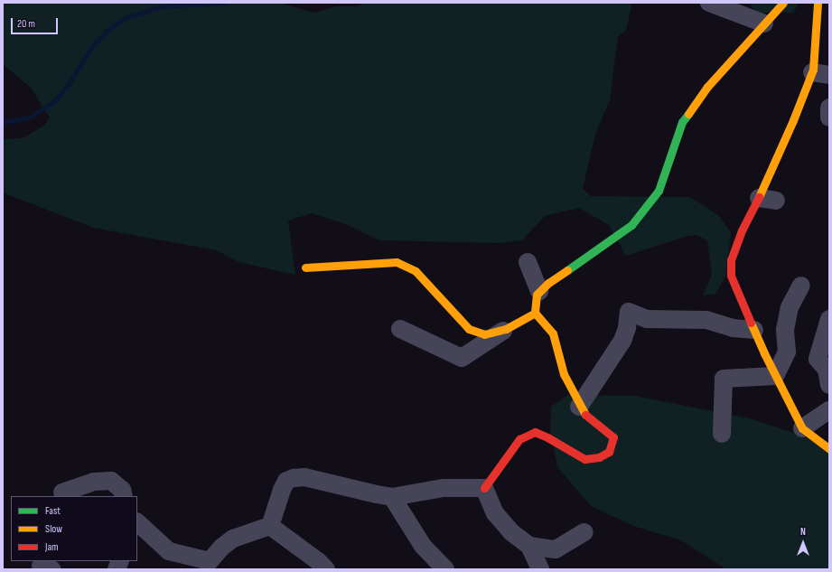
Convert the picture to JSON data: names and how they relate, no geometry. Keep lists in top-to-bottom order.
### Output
{
  "legend": ["Fast", "Slow", "Jam"],
  "scale_bar": "20 m",
  "north": "top"
}
